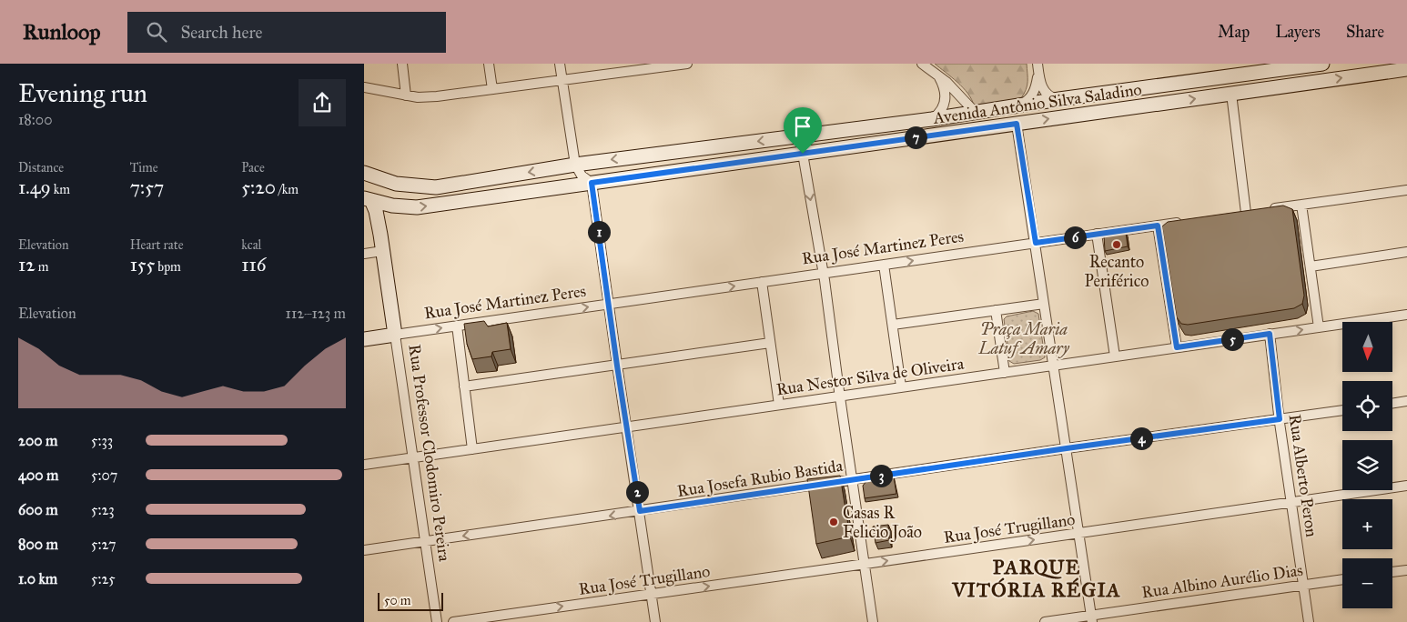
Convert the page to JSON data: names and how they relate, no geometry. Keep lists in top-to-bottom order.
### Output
{
  "streets": {
    "main road": ["Avenida Antônio Silva Saladino", "Rua José Martinez Peres", "Rua Professor Clodomiro Pereira"],
    "street": [
      "Rua Nestor Silva de Oliveira",
      "Rua Alberto Peron",
      "Rua Josefa Rubio Bastida",
      "Rua José Trugillano",
      "Rua Albino Aurélio Dias"
    ]
  },
  "crossings": [
    ["Avenida Antônio Silva Saladino", "Rua Professor Clodomiro Pereira"],
    ["Rua José Martinez Peres", "Rua Professor Clodomiro Pereira"],
    ["Rua Nestor Silva de Oliveira", "Rua Professor Clodomiro Pereira"],
    ["Rua Nestor Silva de Oliveira", "Rua Alberto Peron"],
    ["Rua Professor Clodomiro Pereira", "Rua Josefa Rubio Bastida"],
    ["Rua Alberto Peron", "Rua Josefa Rubio Bastida"],
    ["Rua Alberto Peron", "Rua José Trugillano"],
    ["Rua Alberto Peron", "Rua Albino Aurélio Dias"]
  ],
  "one_way": ["Rua José Trugillano"],
  "districts": ["PARQUE VITÓRIA RÉGIA"],
  "parks": ["Praça Maria Latuf Amary"],
  "places": ["Recanto Periférico", "Casas R Felicio João"],
  "scale_bar": "50 m",
  "north": "bottom",
  "page": {
    "header": "Runloop",
    "search": "Search here",
    "nav": ["Map", "Layers", "Share"],
    "heading": ["Evening run", "18:00"],
    "pins": [
      "7",
      "1",
      "6",
      "5",
      "4",
      "3",
      "2"
    ],
    "stats": [
      ["Distance", "1.49 km"],
      ["Time", "7:57"],
      ["Pace", "5:20 /km"],
      ["Elevation", "12 m"],
      ["Heart rate", "155 bpm"],
      ["kcal", "116"]
    ],
    "chart": ["Elevation", "112–123 m"],
    "map_buttons": ["+", "−"],
    "list": [
      {
        "name": "200 m",
        "note": "5:33"
      },
      {
        "name": "400 m",
        "note": "5:07"
      },
      {
        "name": "600 m",
        "note": "5:23"
      },
      {
        "name": "800 m",
        "note": "5:27"
      },
      {
        "name": "1.0 km",
        "note": "5:25"
      }
    ],
    "scale": "50 m"
  }
}
